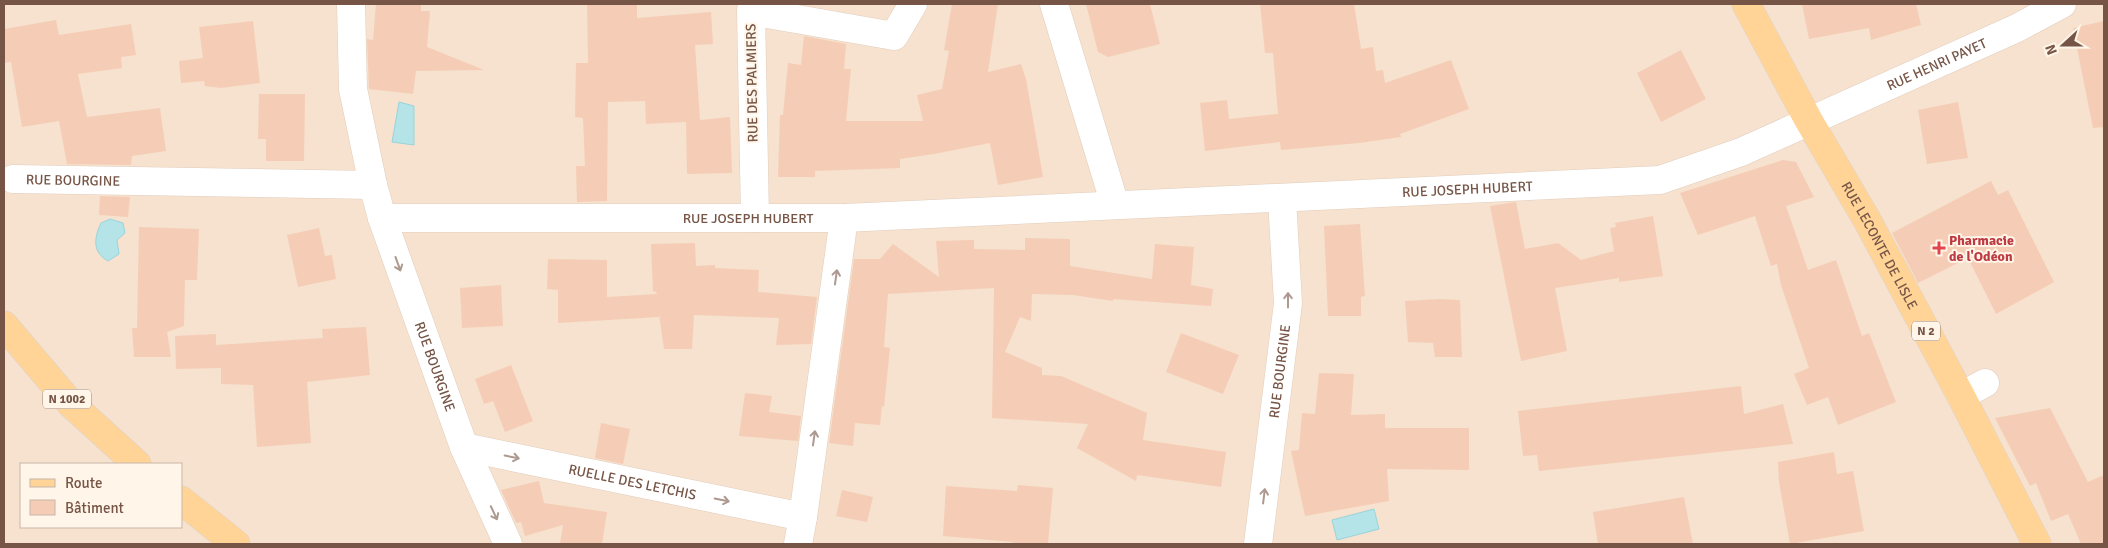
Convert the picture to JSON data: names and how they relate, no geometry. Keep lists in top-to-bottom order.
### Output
{
  "streets": {
    "main road": ["RUE LECONTE DE LISLE", "N 2", "N 1002"],
    "street": [
      "RUE HENRI PAYET",
      "RUE DES PALMIERS",
      "RUE BOURGINE",
      "RUE JOSEPH HUBERT",
      "RUELLE DES LETCHIS"
    ]
  },
  "crossings": [
    ["RUE HENRI PAYET", "RUE JOSEPH HUBERT"],
    ["RUE HENRI PAYET", "RUE LECONTE DE LISLE"],
    ["RUE DES PALMIERS", "RUE JOSEPH HUBERT"],
    ["RUE BOURGINE", "RUE JOSEPH HUBERT"],
    ["RUE BOURGINE", "RUELLE DES LETCHIS"],
    ["RUE JOSEPH HUBERT", "RUE LECONTE DE LISLE"]
  ],
  "one_way": ["RUELLE DES LETCHIS"],
  "places": {
    "health": ["Pharmacie de l'Odéon"]
  },
  "legend": ["Route", "Bâtiment"],
  "north": "left"
}
